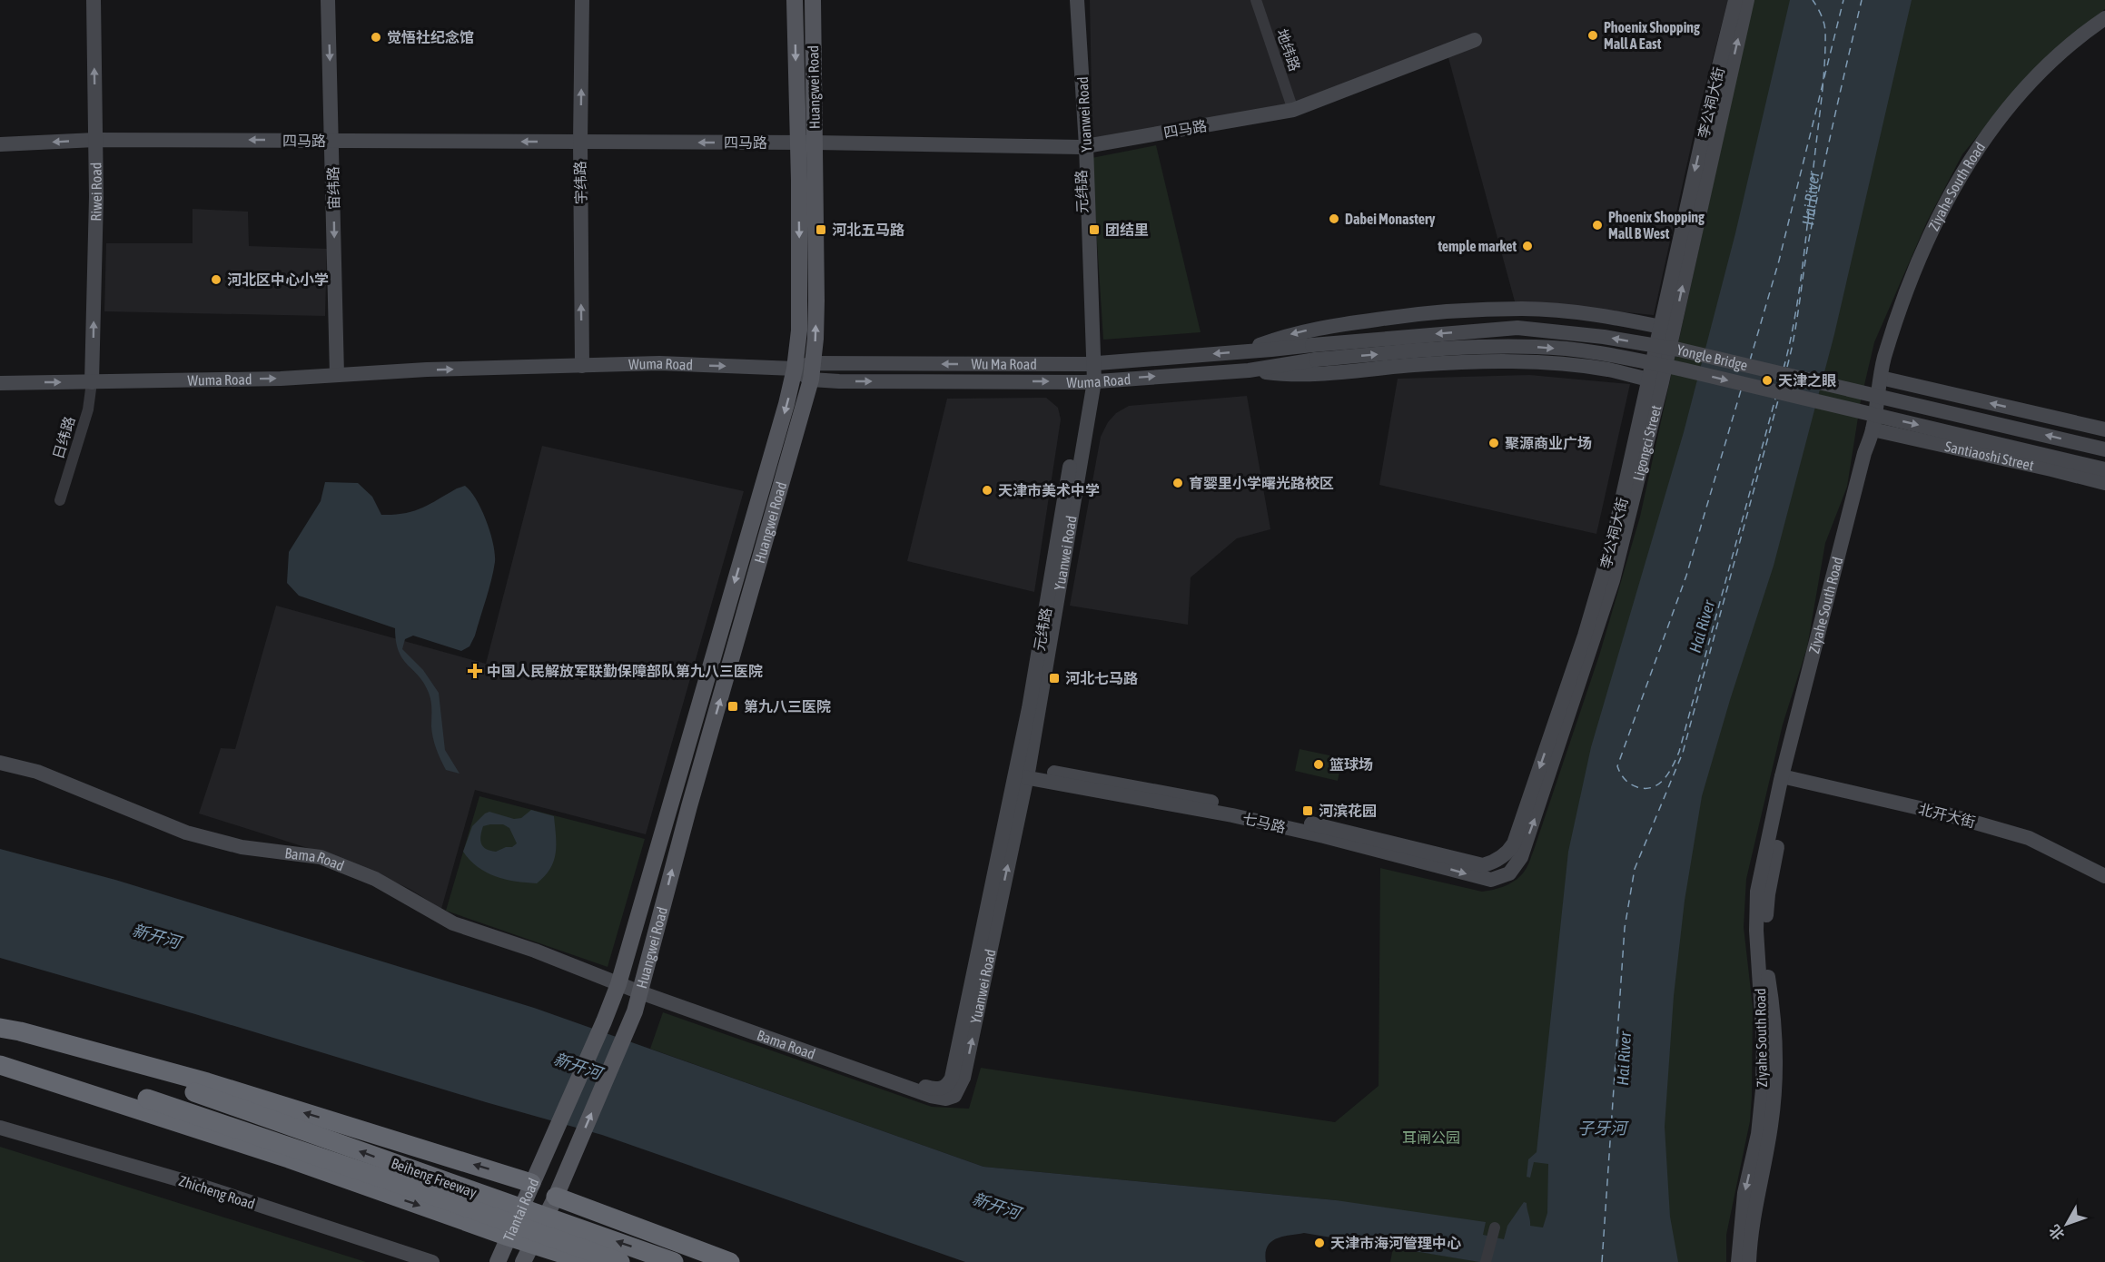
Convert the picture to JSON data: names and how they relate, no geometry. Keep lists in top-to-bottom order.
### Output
{
  "streets": {
    "highway": ["Beiheng Freeway"],
    "main road": [
      "Huangwei Road",
      "李公祠大街",
      "Yuanwei Road",
      "四马路",
      "宇纬路",
      "Ziyahe South Road",
      "宙纬路",
      "Riwei Road",
      "Yongle Bridge",
      "Wu Ma Road",
      "Wuma Road",
      "Ligongci Street",
      "Santiaoshi Street",
      "北开大街",
      "七马路",
      "Bama Road",
      "Zhicheng Road",
      "Tiantai Road"
    ],
    "street": ["地纬路", "日纬路"]
  },
  "crossings": [
    ["地纬路", "四马路"],
    ["Huangwei Road", "四马路"],
    ["Huangwei Road", "Wu Ma Road"],
    ["Huangwei Road", "Wuma Road"],
    ["Huangwei Road", "Bama Road"],
    ["Huangwei Road", "Tiantai Road"],
    ["李公祠大街", "Ligongci Street"],
    ["李公祠大街", "七马路"],
    ["Yuanwei Road", "四马路"],
    ["Yuanwei Road", "Wu Ma Road"],
    ["Yuanwei Road", "Wuma Road"],
    ["Yuanwei Road", "七马路"],
    ["Yuanwei Road", "Bama Road"],
    ["四马路", "宇纬路"],
    ["四马路", "宙纬路"],
    ["四马路", "Riwei Road"],
    ["宇纬路", "Wuma Road"],
    ["Ziyahe South Road", "Santiaoshi Street"],
    ["Ziyahe South Road", "北开大街"],
    ["宙纬路", "Wuma Road"],
    ["Riwei Road", "Wuma Road"],
    ["Riwei Road", "日纬路"],
    ["Yongle Bridge", "Wu Ma Road"],
    ["Yongle Bridge", "Wuma Road"],
    ["Wu Ma Road", "Wuma Road"],
    ["Wuma Road", "日纬路"],
    ["Ligongci Street", "七马路"],
    ["七马路", "Bama Road"]
  ],
  "one_way": [
    "四马路",
    "宇纬路",
    "宙纬路",
    "Riwei Road",
    "Wu Ma Road",
    "Wuma Road",
    "Ligongci Street"
  ],
  "water": ["Hai River", "新开河", "子牙河"],
  "parks": ["耳闸公园"],
  "places": {
    "other": [
      "Phoenix Shopping Mall A East",
      "觉悟社纪念馆",
      "Dabei Monastery",
      "Phoenix Shopping Mall B West",
      "temple market",
      "河北区中心小学",
      "天津之眼",
      "聚源商业广场",
      "育婴里小学曙光路校区",
      "天津市美术中学",
      "篮球场",
      "天津市海河管理中心"
    ],
    "transit": [
      "河北五马路",
      "团结里",
      "河北七马路",
      "第九八三医院",
      "河滨花园"
    ],
    "health": ["中国人民解放军联勤保障部队第九八三医院"]
  },
  "north": "bottom left"
}
